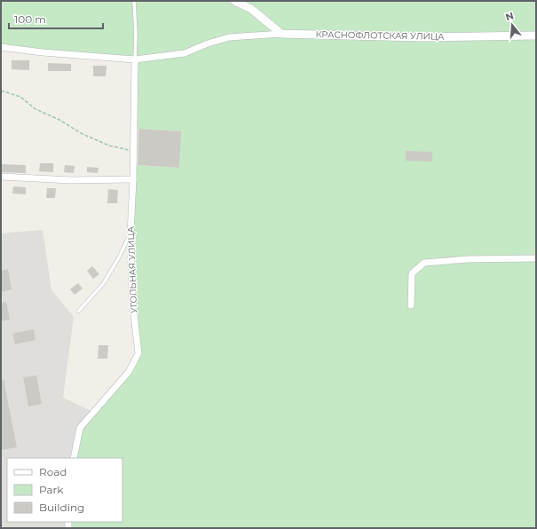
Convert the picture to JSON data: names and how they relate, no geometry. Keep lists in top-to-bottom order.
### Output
{
  "streets": {
    "street": ["КРАСНОФЛОТСКАЯ УЛИЦА", "УГОЛЬНАЯ УЛИЦА"]
  },
  "legend": ["Road", "Park", "Building"],
  "scale_bar": "100 m",
  "north": "top"
}
